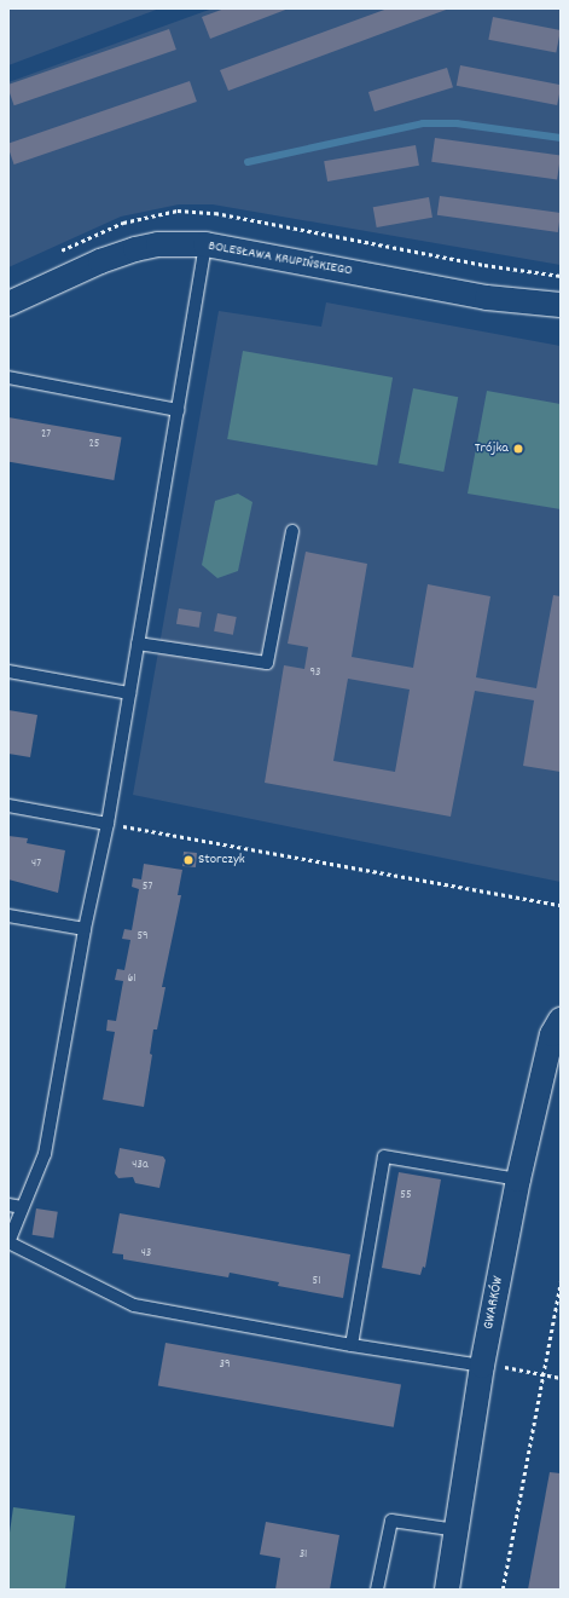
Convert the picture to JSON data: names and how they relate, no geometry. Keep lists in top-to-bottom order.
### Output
{
  "streets": {
    "street": ["BOLESŁAWA KRUPIŃSKIEGO", "GWARKÓW"]
  },
  "places": ["Trójka", "Storczyk"],
  "house_numbers": [
    "27",
    "25",
    "93",
    "47",
    "57",
    "59",
    "61",
    "43a",
    "55",
    "43",
    "51",
    "39",
    "31"
  ]
}
